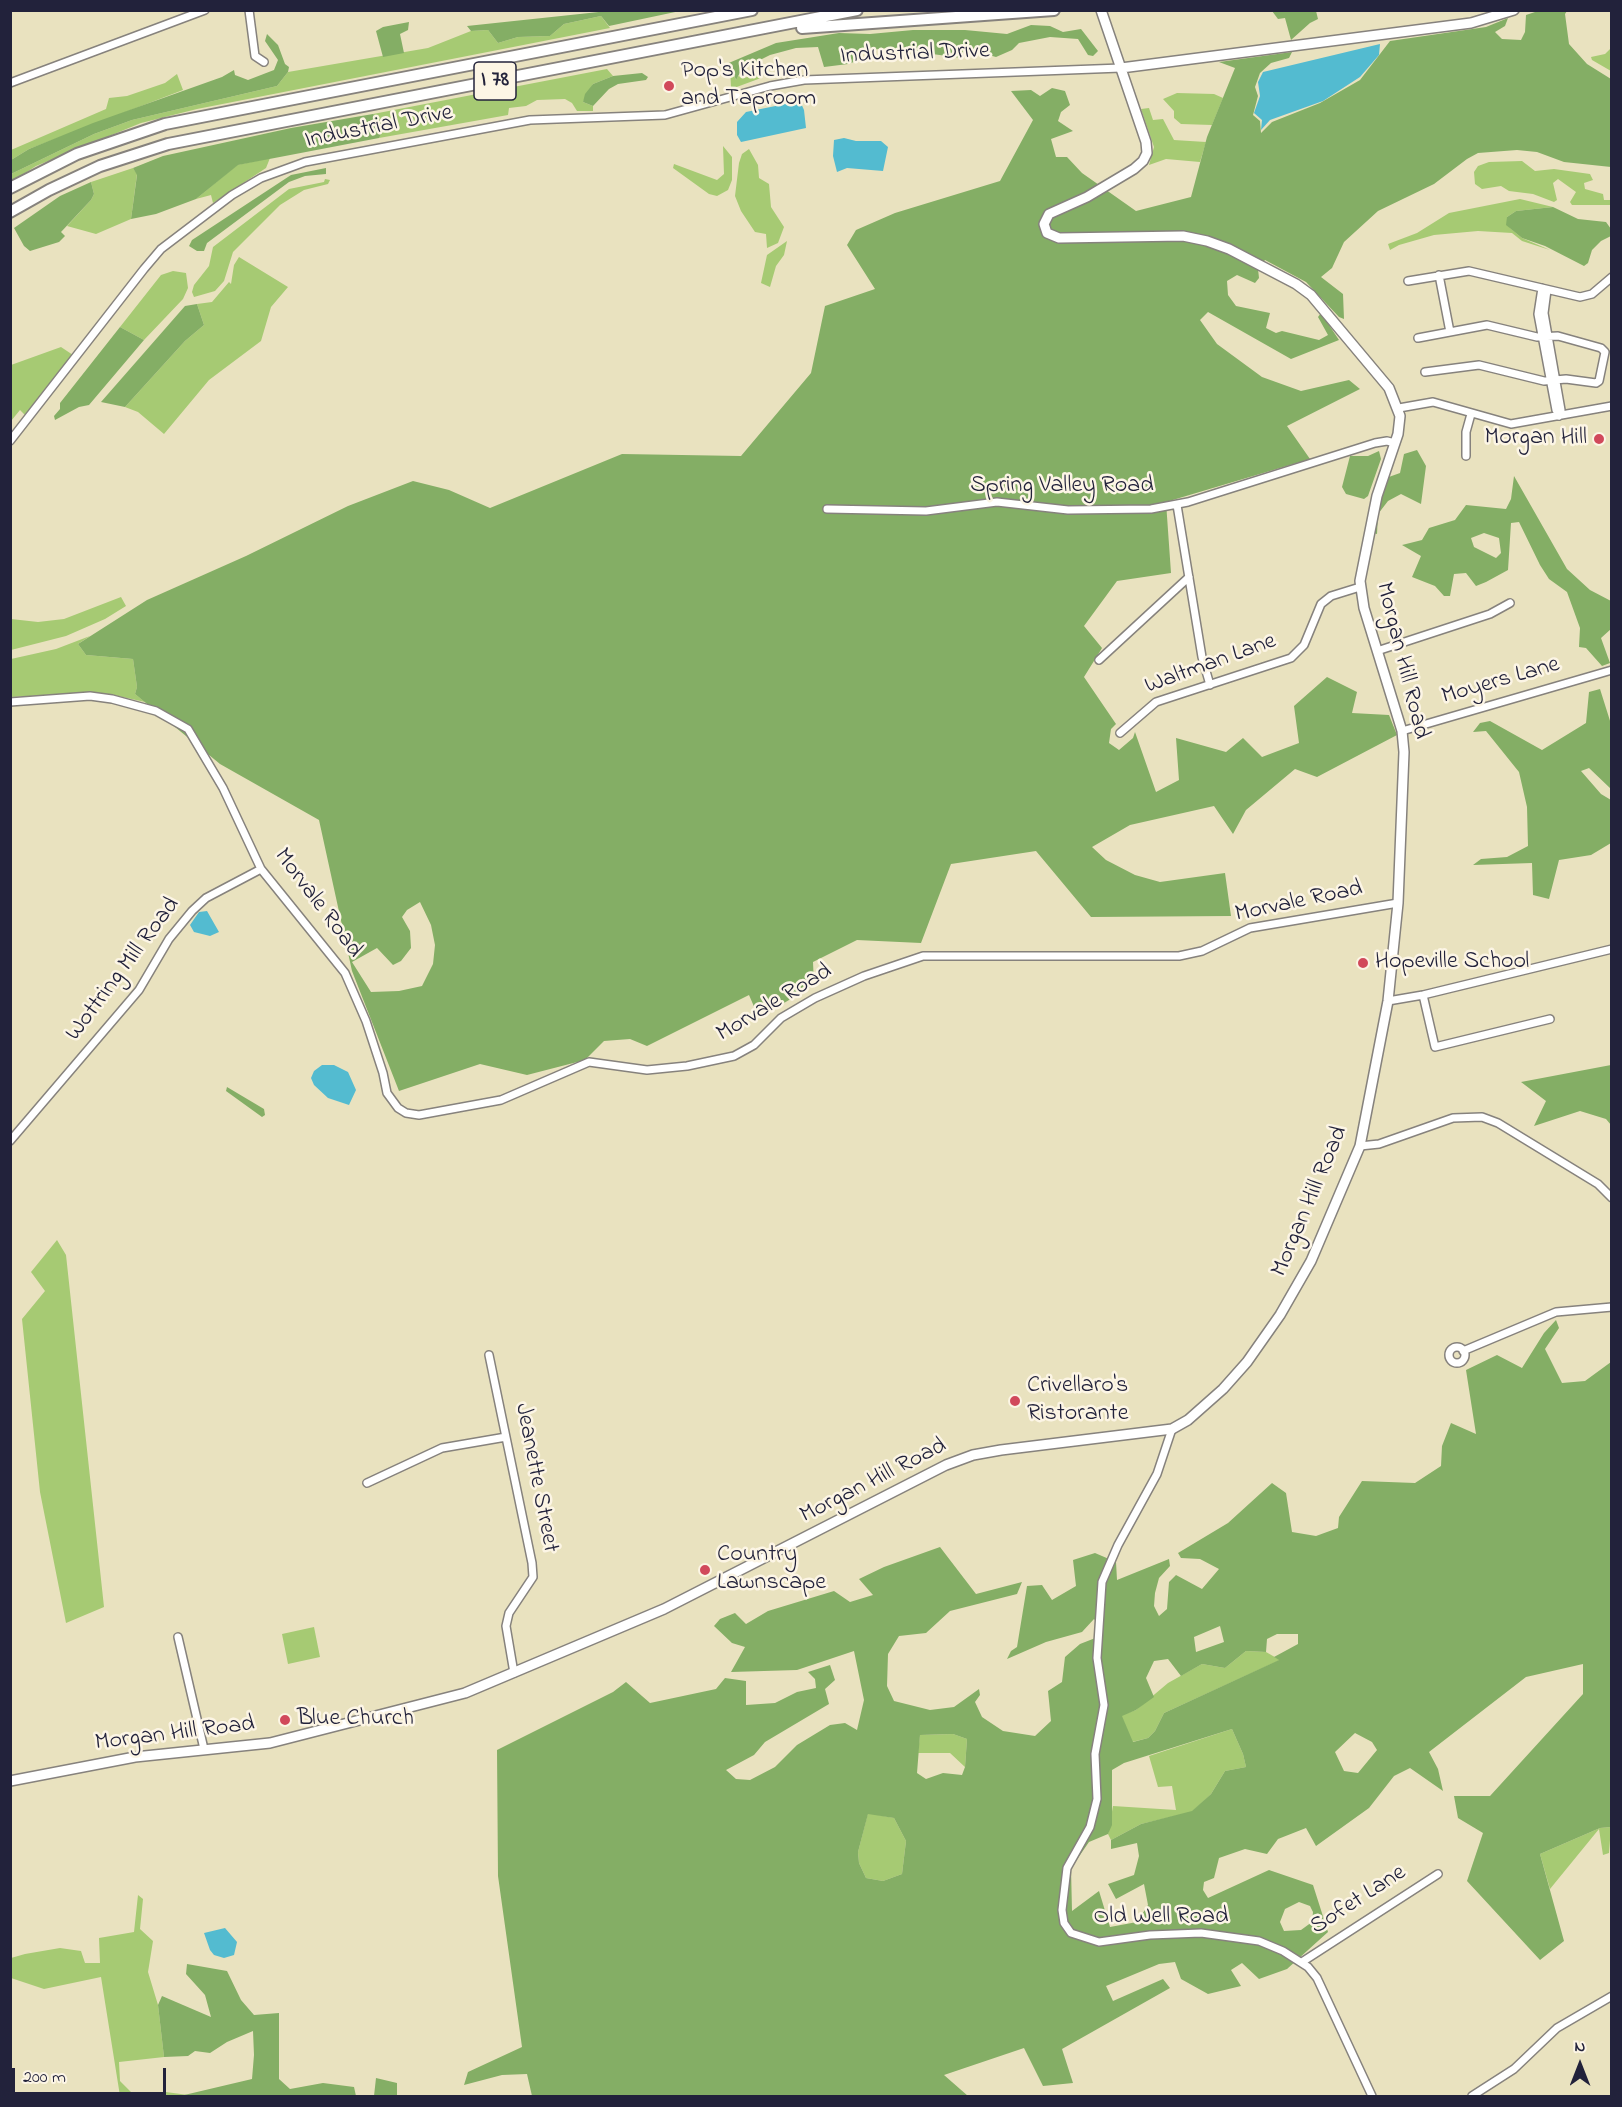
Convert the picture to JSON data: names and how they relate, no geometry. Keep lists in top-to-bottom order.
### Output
{
  "streets": {
    "highway": ["I 78"],
    "main road": ["Morgan Hill Road"],
    "street": [
      "Industrial Drive",
      "Spring Valley Road",
      "Waltman Lane",
      "Moyers Lane",
      "Morvale Road",
      "Wottring Mill Road",
      "Jeanette Street",
      "Sofet Lane",
      "Old Well Road"
    ]
  },
  "crossings": [
    ["Spring Valley Road", "Morgan Hill Road"],
    ["Morgan Hill Road", "Waltman Lane"],
    ["Morgan Hill Road", "Moyers Lane"],
    ["Morgan Hill Road", "Morvale Road"],
    ["Morgan Hill Road", "Jeanette Street"],
    ["Morgan Hill Road", "Old Well Road"],
    ["Morvale Road", "Wottring Mill Road"],
    ["Sofet Lane", "Old Well Road"]
  ],
  "places": [
    "Pop's Kitchen and Taproom",
    "Morgan Hill",
    "Hopeville School",
    "Crivellaro's Ristorante",
    "Country Lawnscape",
    "Blue Church"
  ],
  "scale_bar": "200 m",
  "north": "top"
}
